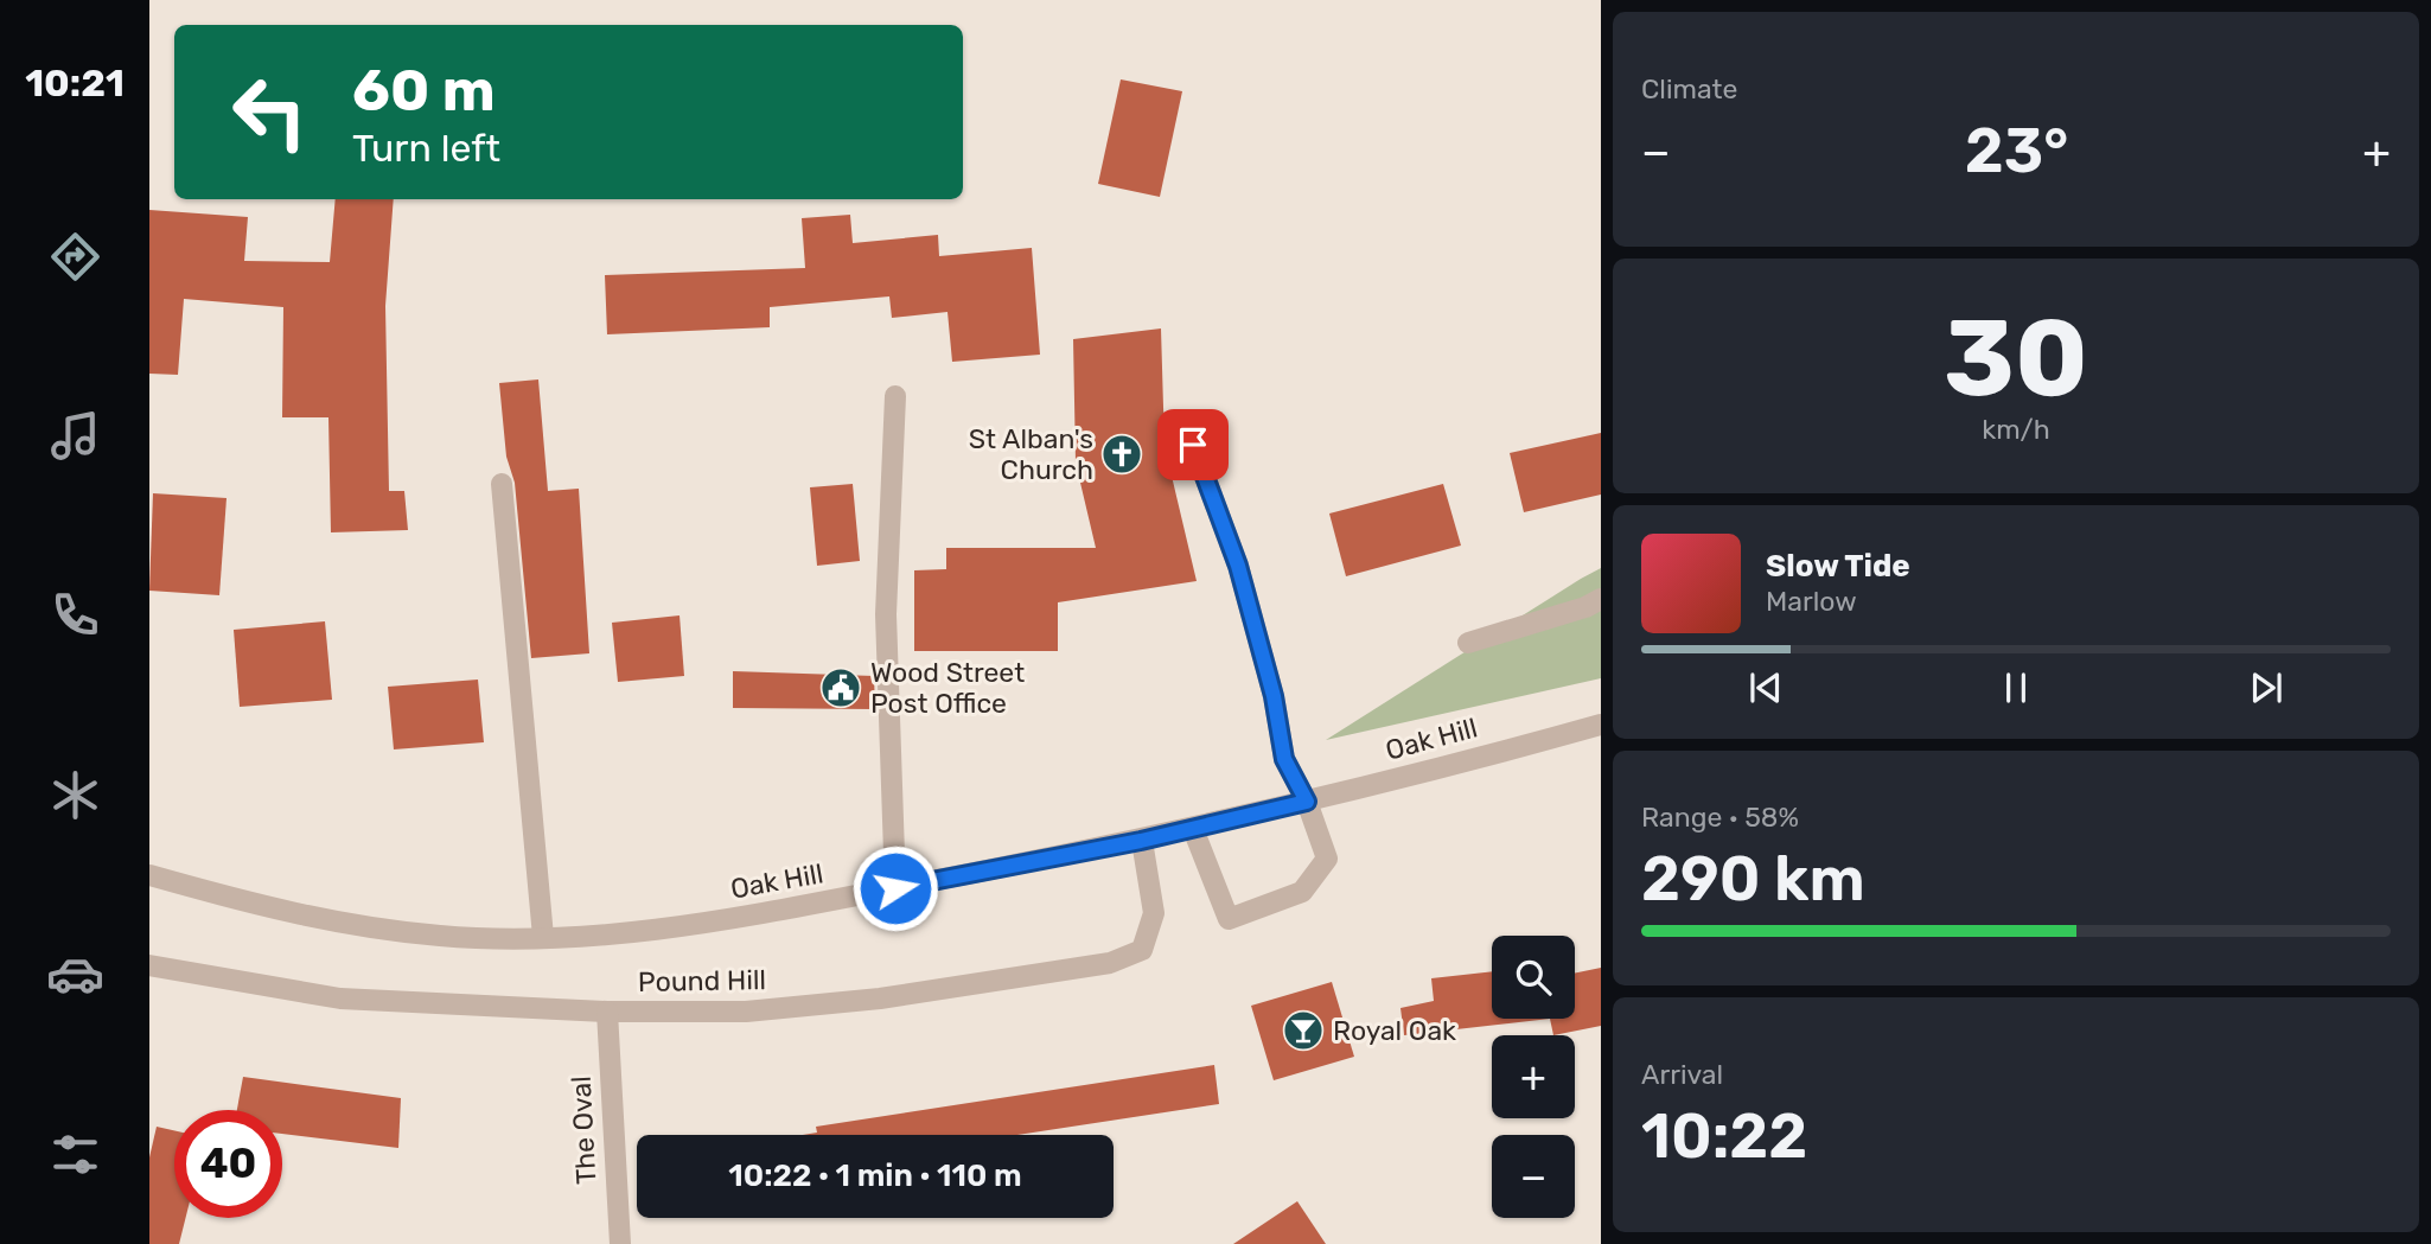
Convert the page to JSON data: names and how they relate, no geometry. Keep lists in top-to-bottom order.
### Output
{
  "streets": {
    "street": ["Oak Hill", "Pound Hill", "The Oval"]
  },
  "crossings": [
    ["Oak Hill", "Pound Hill"],
    ["Pound Hill", "The Oval"]
  ],
  "places": {
    "church": ["St Alban's Church"],
    "public building": ["Wood Street Post Office"],
    "bar": ["Royal Oak"]
  },
  "page": {
    "tabs": "10:21",
    "tile": [
      "Climate",
      ["30", "km/h"],
      ["Range · 58%", "290 km"],
      ["Arrival", "10:22"]
    ],
    "turn": ["60 m", "Turn left"],
    "heat": ["−", "23°", "+"],
    "song": ["Slow Tide", "Marlow"],
    "map_buttons": ["+", "−"],
    "limit": "40",
    "trip": "10:22 · 1 min · 110 m"
  }
}
